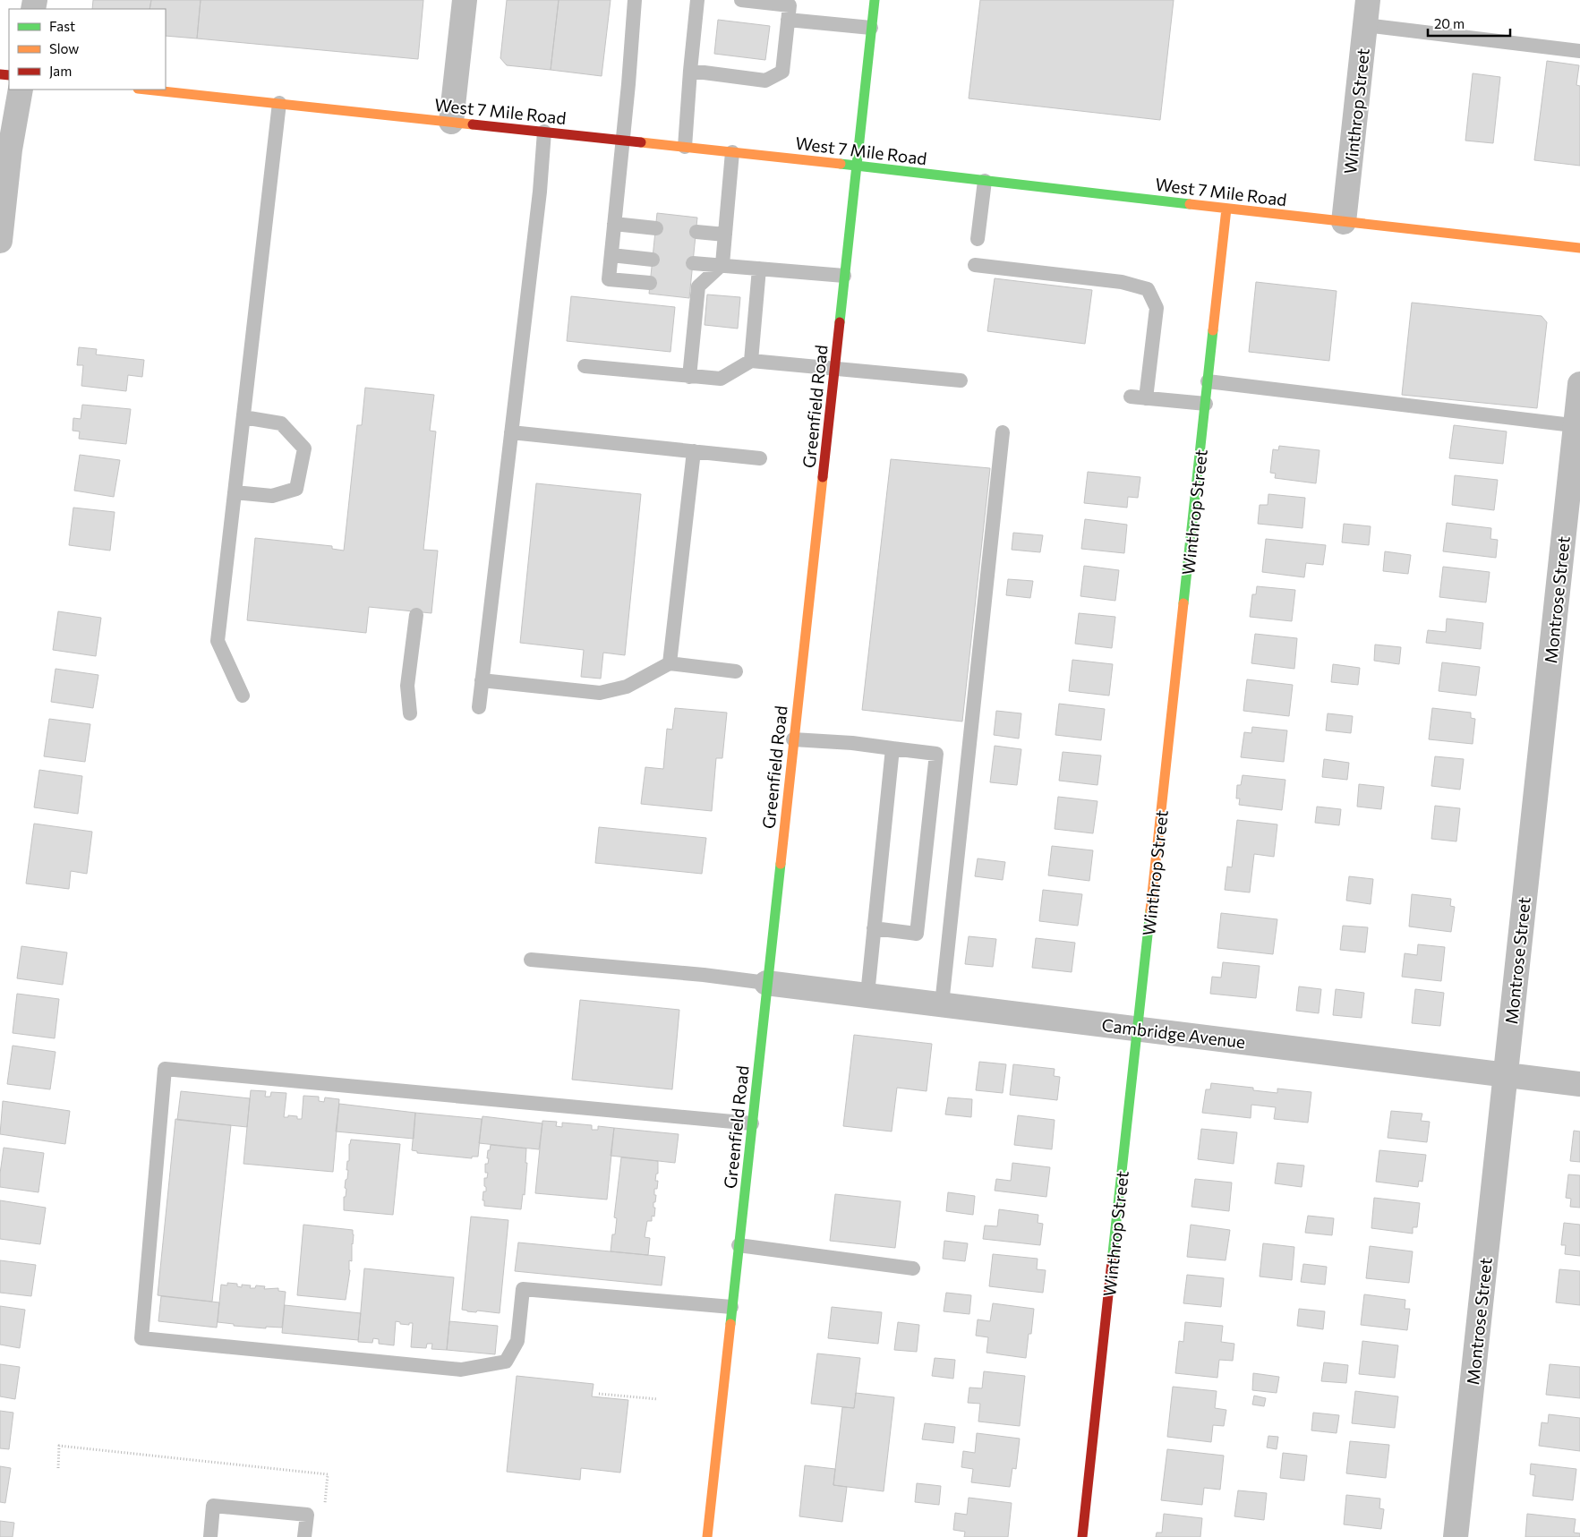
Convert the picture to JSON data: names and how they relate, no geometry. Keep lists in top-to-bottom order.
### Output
{
  "streets": {
    "main road": ["West 7 Mile Road", "Winthrop Street", "Greenfield Road"],
    "street": ["Montrose Street", "Cambridge Avenue"]
  },
  "crossings": [
    ["West 7 Mile Road", "Winthrop Street"],
    ["West 7 Mile Road", "Greenfield Road"],
    ["Winthrop Street", "Cambridge Avenue"],
    ["Greenfield Road", "Cambridge Avenue"],
    ["Montrose Street", "Cambridge Avenue"]
  ],
  "legend": ["Fast", "Slow", "Jam"],
  "scale_bar": "20 m"
}
